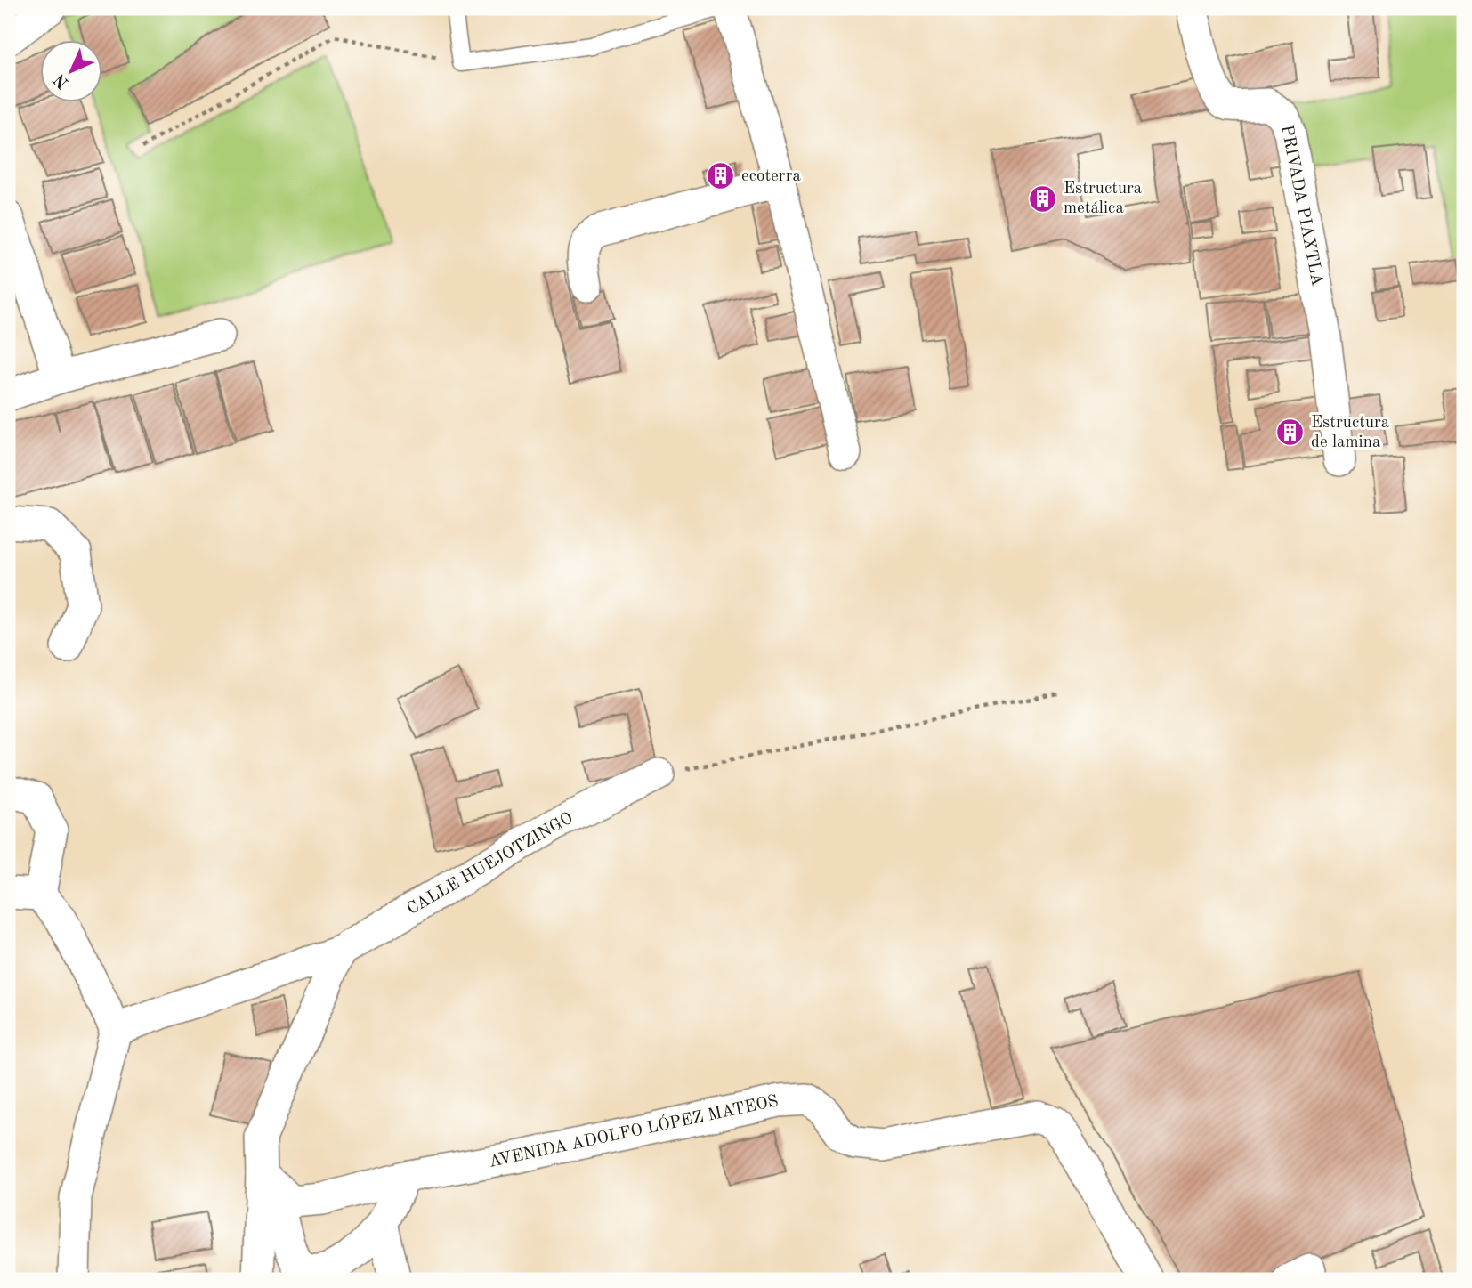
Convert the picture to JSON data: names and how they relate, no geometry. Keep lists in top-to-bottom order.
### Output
{
  "streets": {
    "street": ["PRIVADA PIAXTLA", "CALLE HUEJOTZINGO", "AVENIDA ADOLFO LÓPEZ MATEOS"]
  },
  "places": {
    "building": ["ecoterra", "Estructura metálica", "Estructura de lamina"]
  },
  "north": "bottom left"
}
